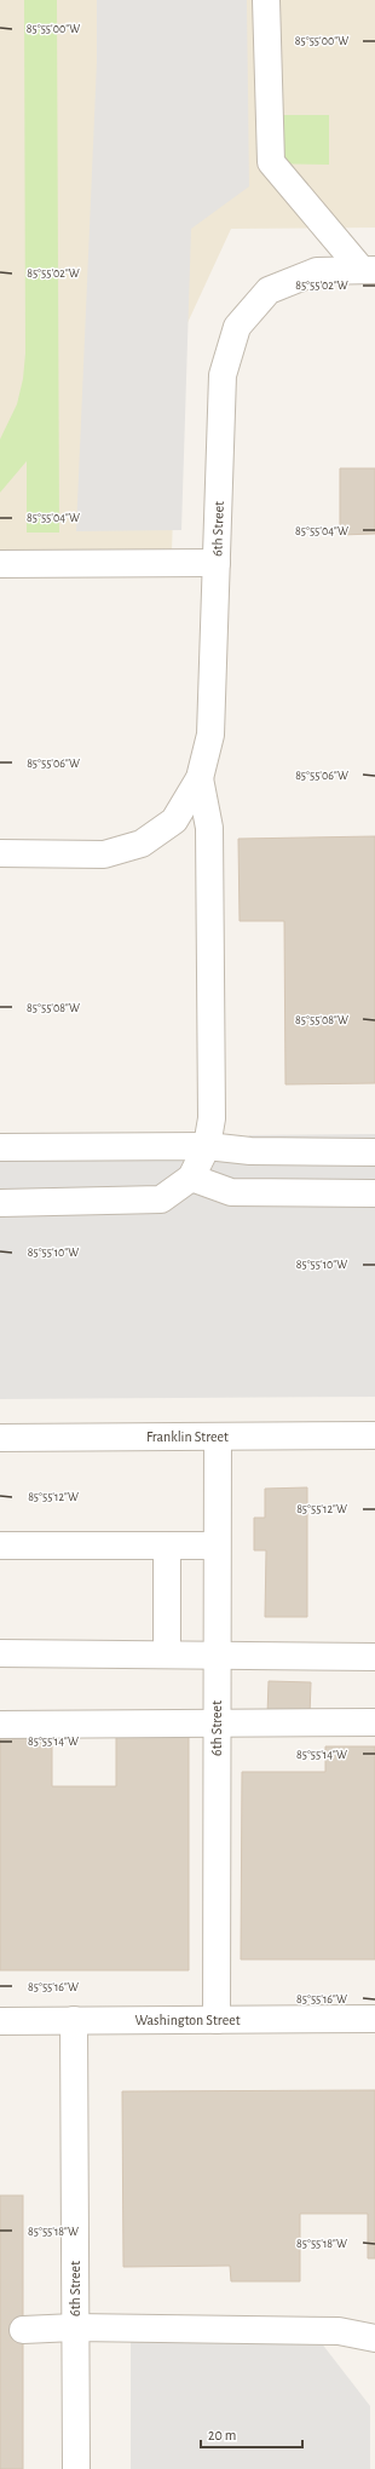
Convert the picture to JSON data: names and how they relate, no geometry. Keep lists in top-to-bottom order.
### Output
{
  "streets": {
    "street": ["6th Street", "Franklin Street", "Washington Street"]
  },
  "crossings": [
    ["6th Street", "Franklin Street"],
    ["6th Street", "Washington Street"]
  ],
  "scale_bar": "20 m",
  "coordinates": [
    "85°55'00\"W",
    "85°55'02\"W",
    "85°55'04\"W",
    "85°55'06\"W",
    "85°55'08\"W",
    "85°55'10\"W",
    "85°55'12\"W",
    "85°55'14\"W",
    "85°55'16\"W",
    "85°55'18\"W"
  ]
}
